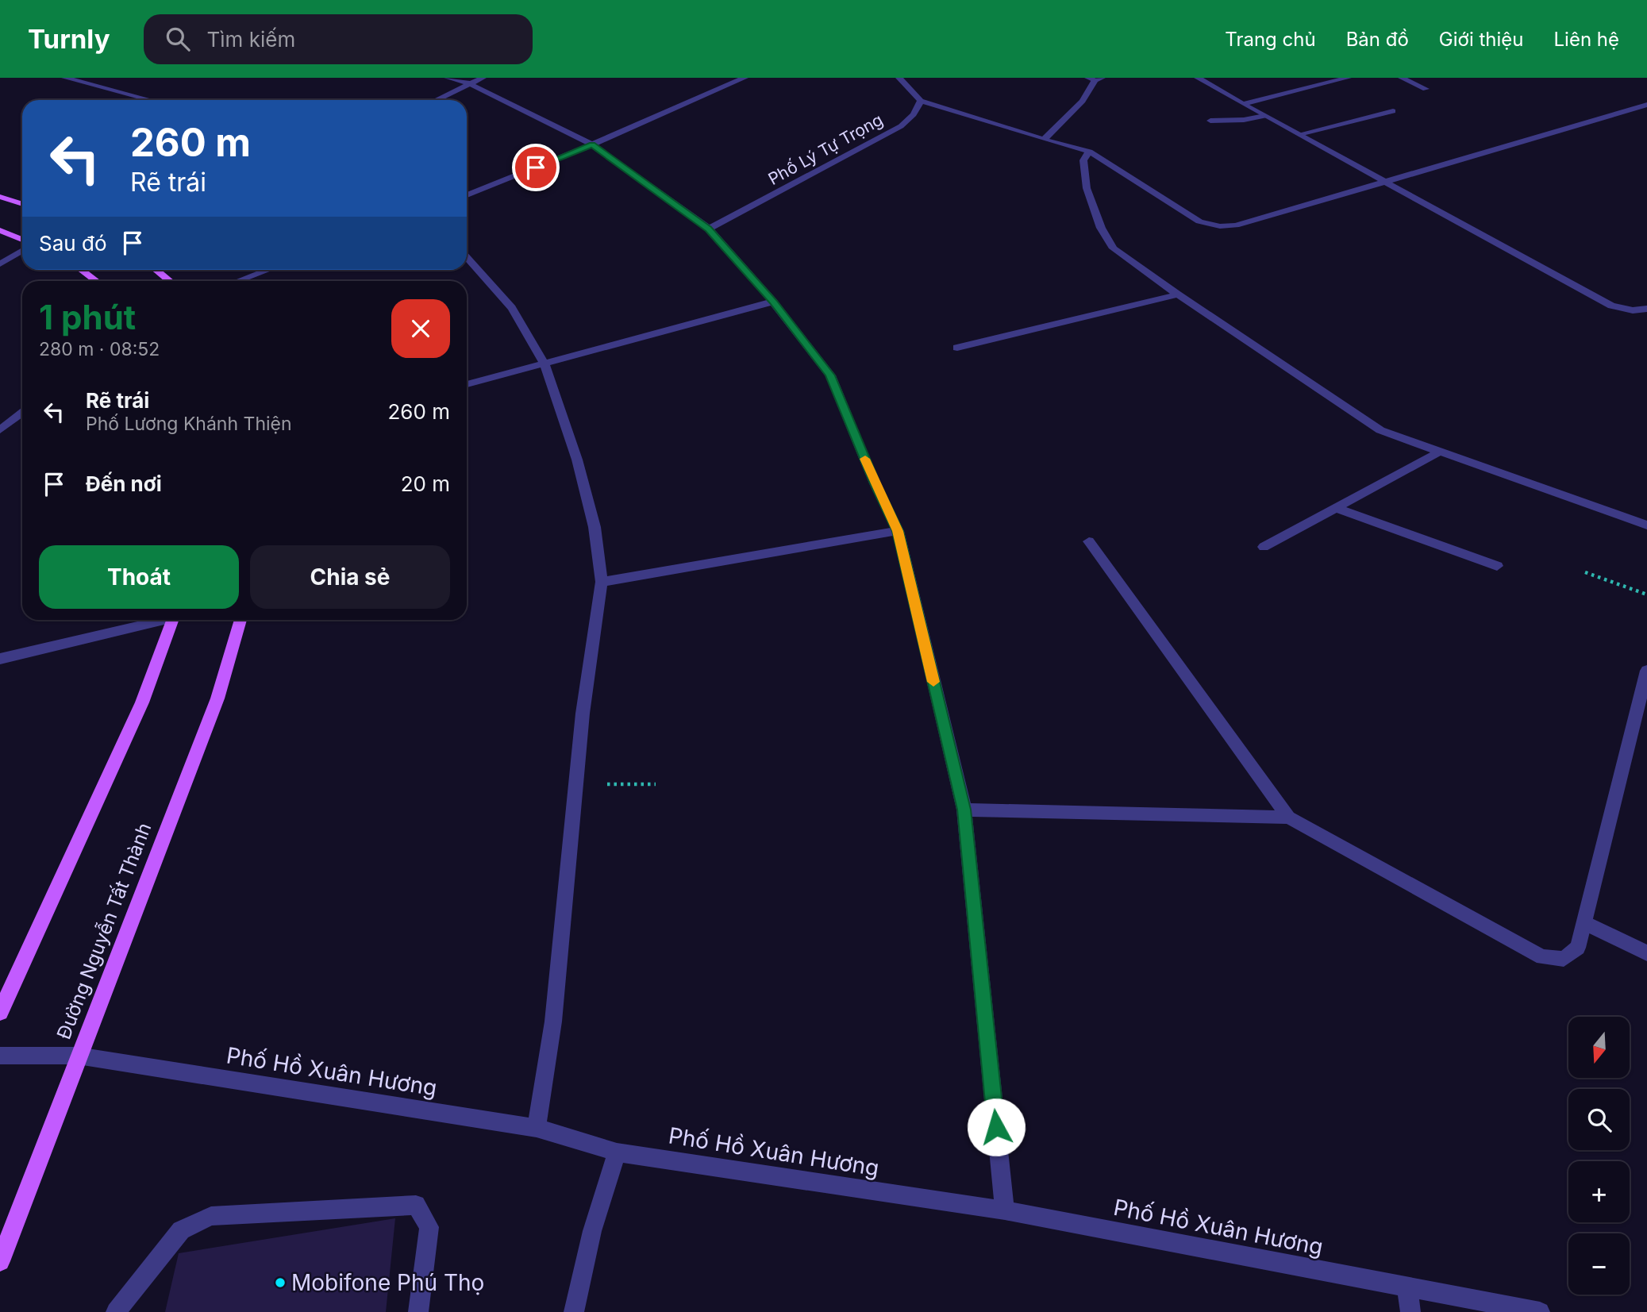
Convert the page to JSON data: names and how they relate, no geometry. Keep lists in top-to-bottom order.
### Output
{
  "streets": {
    "main road": ["Đường Nguyễn Tất Thành"],
    "street": ["Phố Lý Tự Trọng", "Phố Hồ Xuân Hương"]
  },
  "crossings": [
    ["Đường Nguyễn Tất Thành", "Phố Hồ Xuân Hương"]
  ],
  "places": ["Mobifone Phú Thọ"],
  "north": "bottom",
  "page": {
    "header": "Turnly",
    "search": "Tìm kiếm",
    "nav": [
      "Trang chủ",
      "Bản đồ",
      "Giới thiệu",
      "Liên hệ"
    ],
    "turn": ["260 m", "Rẽ trái"],
    "then": "Sau đó",
    "heading": ["1 phút", "280 m · 08:52"],
    "list": [
      {
        "name": "Rẽ trái",
        "note": "Phố Lương Khánh Thiện",
        "value": "260 m"
      },
      {
        "name": "Đến nơi",
        "value": "20 m"
      }
    ],
    "buttons": ["Thoát", "Chia sẻ"],
    "map_buttons": ["+", "−"]
  }
}
